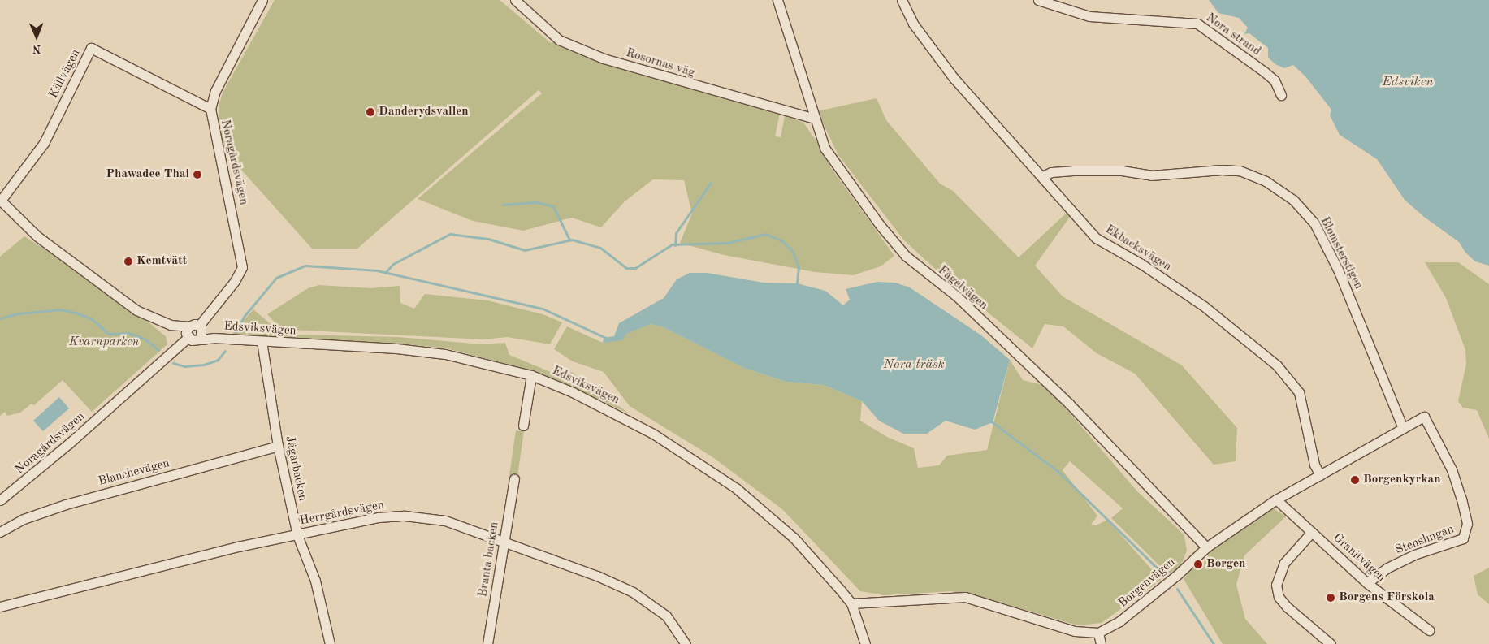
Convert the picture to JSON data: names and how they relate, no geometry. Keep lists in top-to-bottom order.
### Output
{
  "streets": {
    "street": [
      "Nora strand",
      "Rosornas väg",
      "Källvägen",
      "Noragårdsvägen",
      "Ekbacksvägen",
      "Blomsterstigen",
      "Fågelvägen",
      "Edsviksvägen",
      "Jägarbacken",
      "Blanchevägen",
      "Herrgårdsvägen",
      "Stenslingan",
      "Granitvägen",
      "Branta backen",
      "Borgenvägen"
    ]
  },
  "crossings": [
    ["Rosornas väg", "Fågelvägen"],
    ["Källvägen", "Noragårdsvägen"],
    ["Noragårdsvägen", "Edsviksvägen"],
    ["Ekbacksvägen", "Blomsterstigen"],
    ["Ekbacksvägen", "Borgenvägen"],
    ["Blomsterstigen", "Borgenvägen"],
    ["Fågelvägen", "Borgenvägen"],
    ["Edsviksvägen", "Jägarbacken"],
    ["Jägarbacken", "Blanchevägen"],
    ["Jägarbacken", "Herrgårdsvägen"],
    ["Herrgårdsvägen", "Branta backen"],
    ["Stenslingan", "Granitvägen"],
    ["Stenslingan", "Borgenvägen"],
    ["Granitvägen", "Borgenvägen"]
  ],
  "water": ["Edsviken", "Nora träsk"],
  "parks": ["Kvarnparken"],
  "places": [
    "Danderydsvallen",
    "Phawadee Thai",
    "Kemtvätt",
    "Borgenkyrkan",
    "Borgen",
    "Borgens Förskola"
  ],
  "north": "bottom"
}
